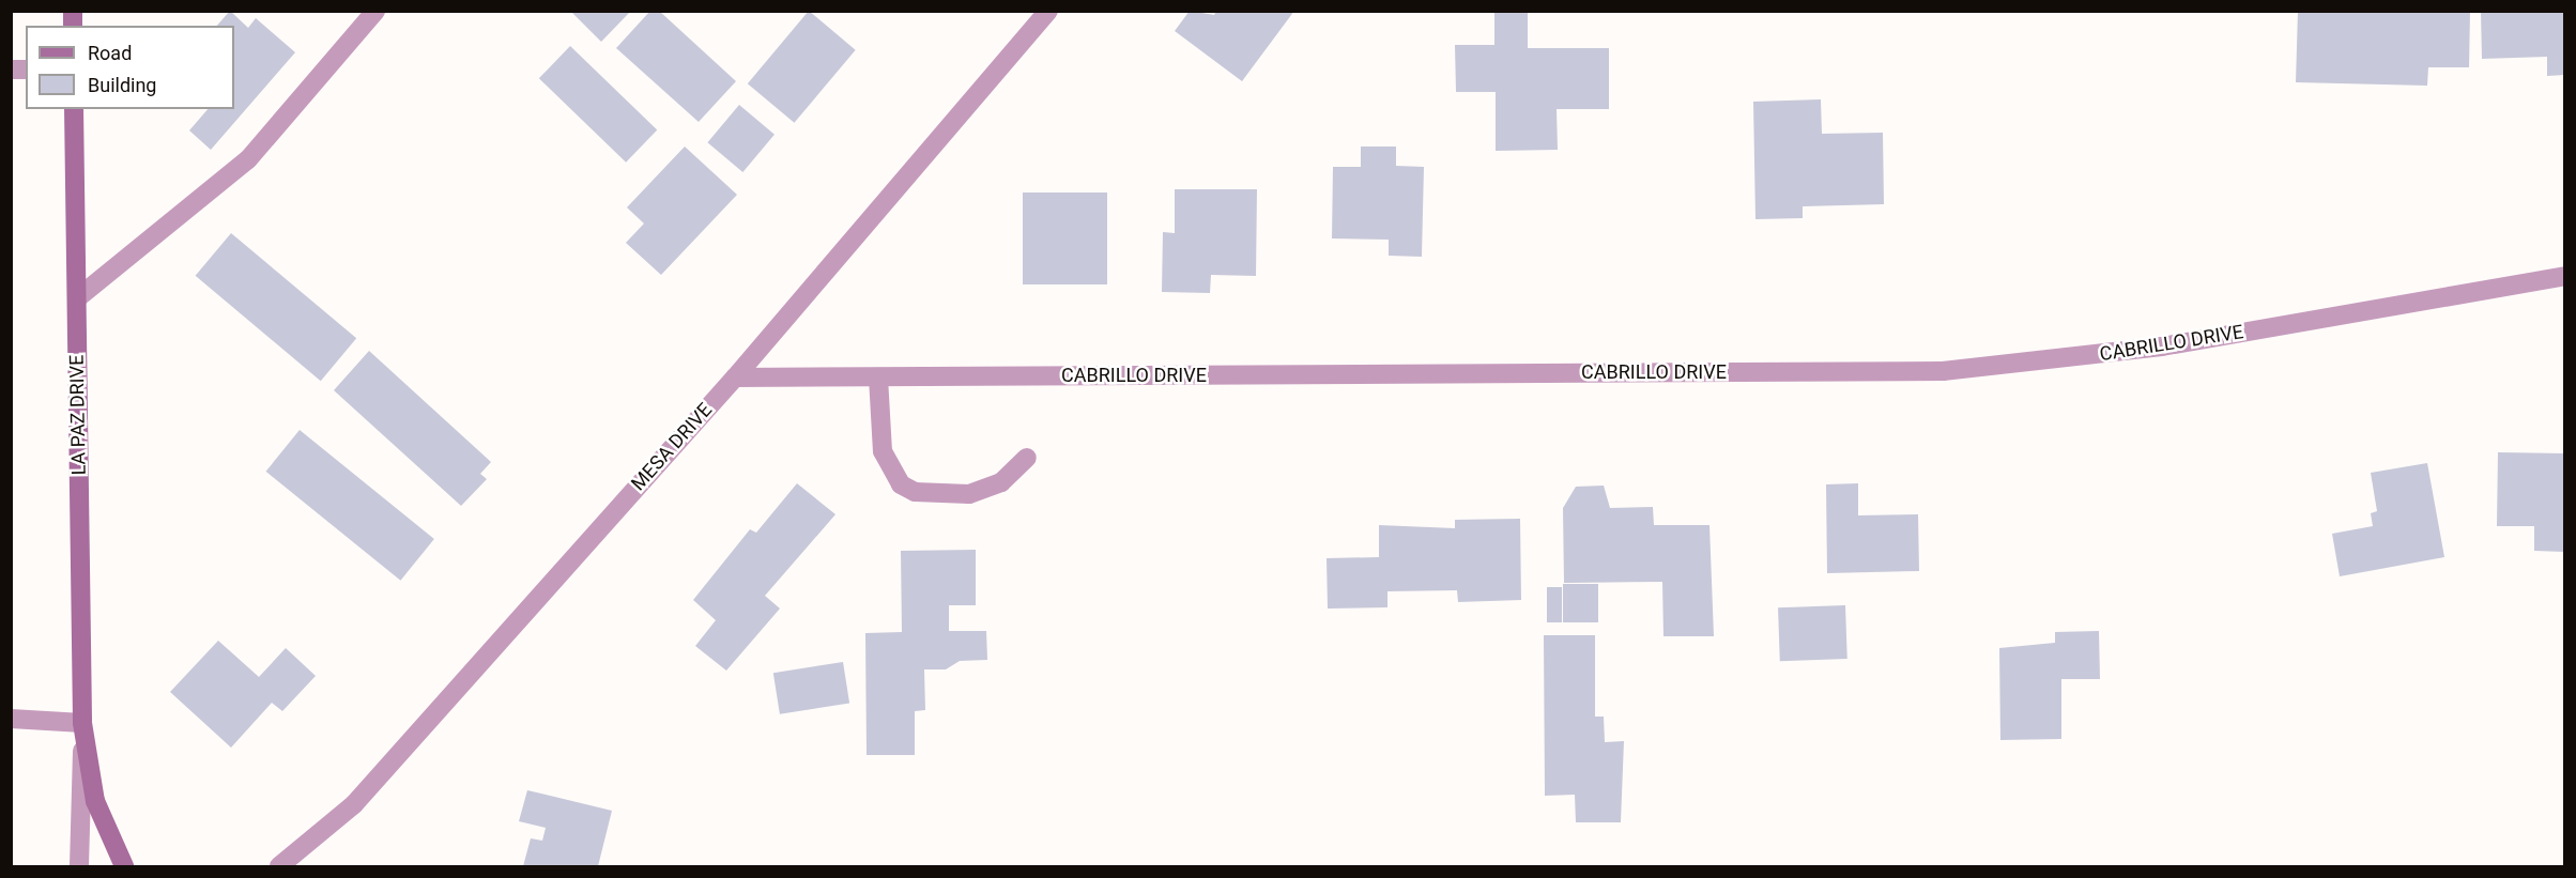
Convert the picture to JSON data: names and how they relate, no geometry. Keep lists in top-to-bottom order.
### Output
{
  "streets": {
    "main road": ["LA PAZ DRIVE"],
    "street": ["CABRILLO DRIVE", "MESA DRIVE"]
  },
  "crossings": [
    ["CABRILLO DRIVE", "MESA DRIVE"]
  ],
  "legend": ["Road", "Building"]
}
